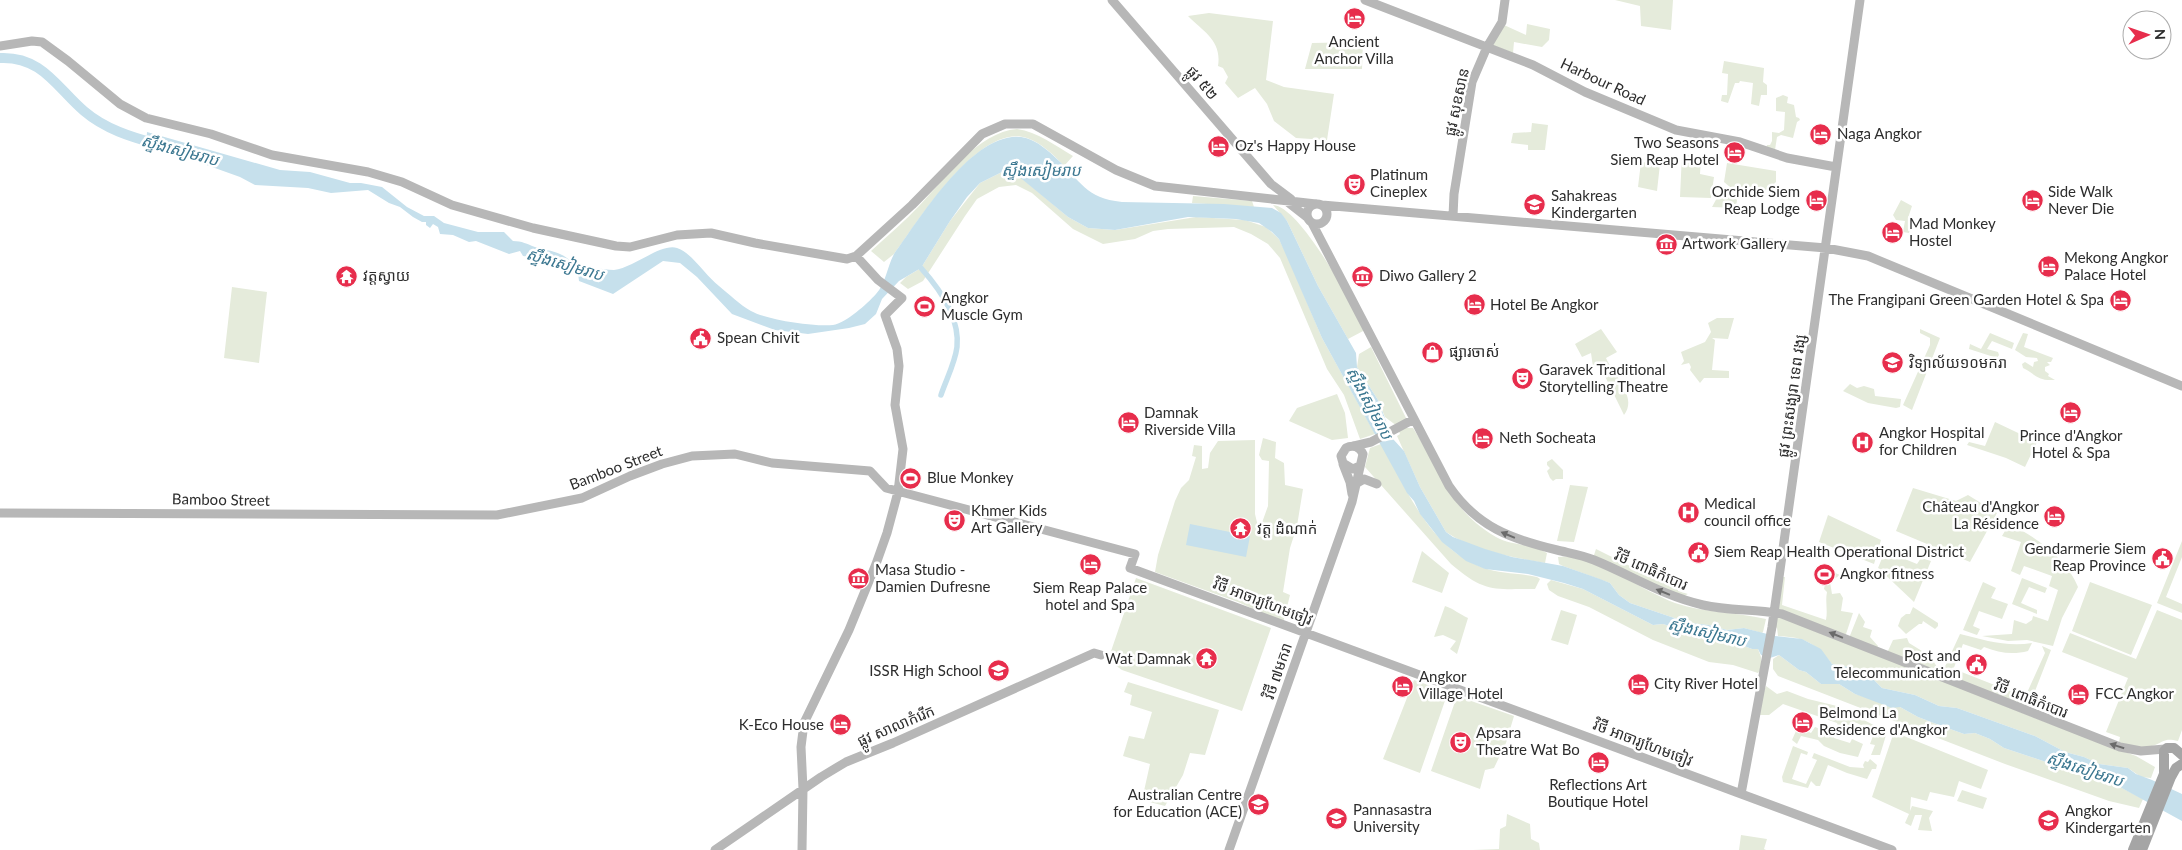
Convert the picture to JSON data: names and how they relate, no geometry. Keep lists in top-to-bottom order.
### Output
{
  "streets": {
    "street": [
      "Harbour Road",
      "ផ្លូវ ៥២",
      "ផ្លូវ សុខសាន",
      "ផ្លូវ ព្រះសង្ឃរា ទេព វង្ស",
      "Bamboo Street",
      "វិថី ពោធិកំបោរ",
      "វិថី អាចារ្យហែមចៀវ",
      "វិថី ៧មករា",
      "ផ្លូវ សាលាកំរើក"
    ]
  },
  "crossings": [
    ["Harbour Road", "ផ្លូវ សុខសាន"],
    ["Harbour Road", "ផ្លូវ ព្រះសង្ឃរា ទេព វង្ស"],
    ["ផ្លូវ ៥២", "វិថី ពោធិកំបោរ"],
    ["ផ្លូវ ព្រះសង្ឃរា ទេព វង្ស", "វិថី ពោធិកំបោរ"],
    ["ផ្លូវ ព្រះសង្ឃរា ទេព វង្ស", "វិថី អាចារ្យហែមចៀវ"],
    ["Bamboo Street", "វិថី អាចារ្យហែមចៀវ"],
    ["វិថី អាចារ្យហែមចៀវ", "វិថី ៧មករា"]
  ],
  "one_way": ["វិថី ពោធិកំបោរ"],
  "water": ["ស្ទឹងសៀមរាប"],
  "places": {
    "hotel": [
      "Ancient Anchor Villa",
      "Naga Angkor",
      "Oz's Happy House",
      "Two Seasons Siem Reap Hotel",
      "Orchide Siem Reap Lodge",
      "Side Walk Never Die",
      "Mad Monkey Hostel",
      "Mekong Angkor Palace Hotel",
      "The Frangipani Green Garden Hotel & Spa",
      "Hotel Be Angkor",
      "Prince d'Angkor Hotel & Spa",
      "Damnak Riverside Villa",
      "Neth Socheata",
      "Château d'Angkor La Résidence",
      "Siem Reap Palace hotel and Spa",
      "City River Hotel",
      "Angkor Village Hotel",
      "FCC Angkor",
      "Belmond La Residence d'Angkor",
      "K-Eco House",
      "Reflections Art Boutique Hotel"
    ],
    "theatre": [
      "Platinum Cineplex",
      "Garavek Traditional Storytelling Theatre",
      "Khmer Kids Art Gallery",
      "Apsara Theatre Wat Bo"
    ],
    "school or university": [
      "Sahakreas Kindergarten",
      "វិទ្យាល័យ១០មករា",
      "ISSR High School",
      "Australian Centre for Education (ACE)",
      "Pannasastra University",
      "Angkor Kindergarten"
    ],
    "museum": ["Artwork Gallery", "Diwo Gallery 2", "Masa Studio - Damien Dufresne"],
    "temple": ["វត្តស្វាយ", "វត្ត ដំំណាក់", "Wat Damnak"],
    "sports": ["Angkor Muscle Gym", "Blue Monkey", "Angkor fitness"],
    "public building": [
      "Spean Chivit",
      "Siem Reap Health Operational District",
      "Gendarmerie Siem Reap Province",
      "Post and Telecommunication"
    ],
    "shop": ["ផ្សារចាស់"],
    "hospital": ["Angkor Hospital for Children", "Medical council office"]
  },
  "north": "right"
}
